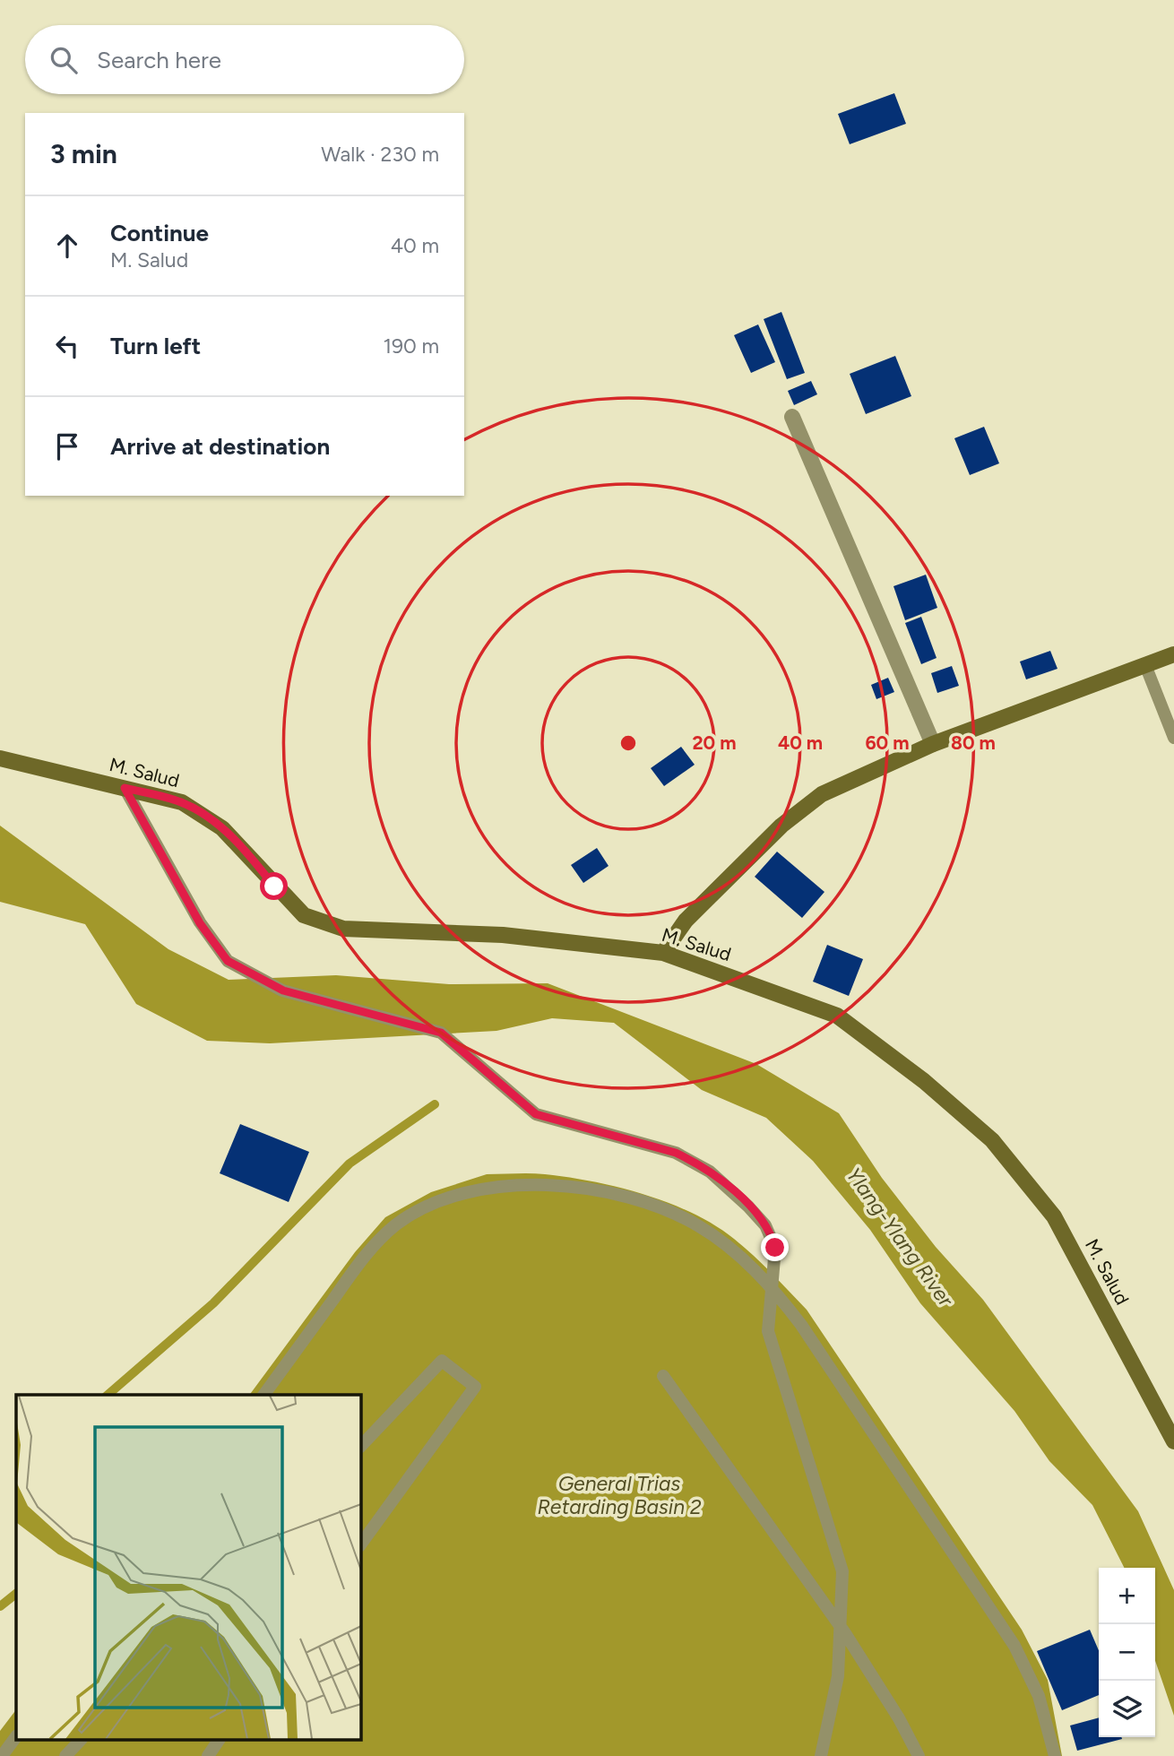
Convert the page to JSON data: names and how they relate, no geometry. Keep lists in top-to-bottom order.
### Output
{
  "streets": {
    "street": ["M. Salud"]
  },
  "water": ["Ylang-Ylang River", "General Trias Retarding Basin 2"],
  "page": {
    "search": "Search here",
    "heading": ["3 min", "Walk · 230 m"],
    "list": [
      ["Continue", "M. Salud", "40 m"],
      ["Turn left", "190 m"],
      "Arrive at destination"
    ],
    "map_buttons": ["+", "−"]
  },
  "rings": [
    "20 m",
    "40 m",
    "60 m",
    "80 m"
  ]
}
